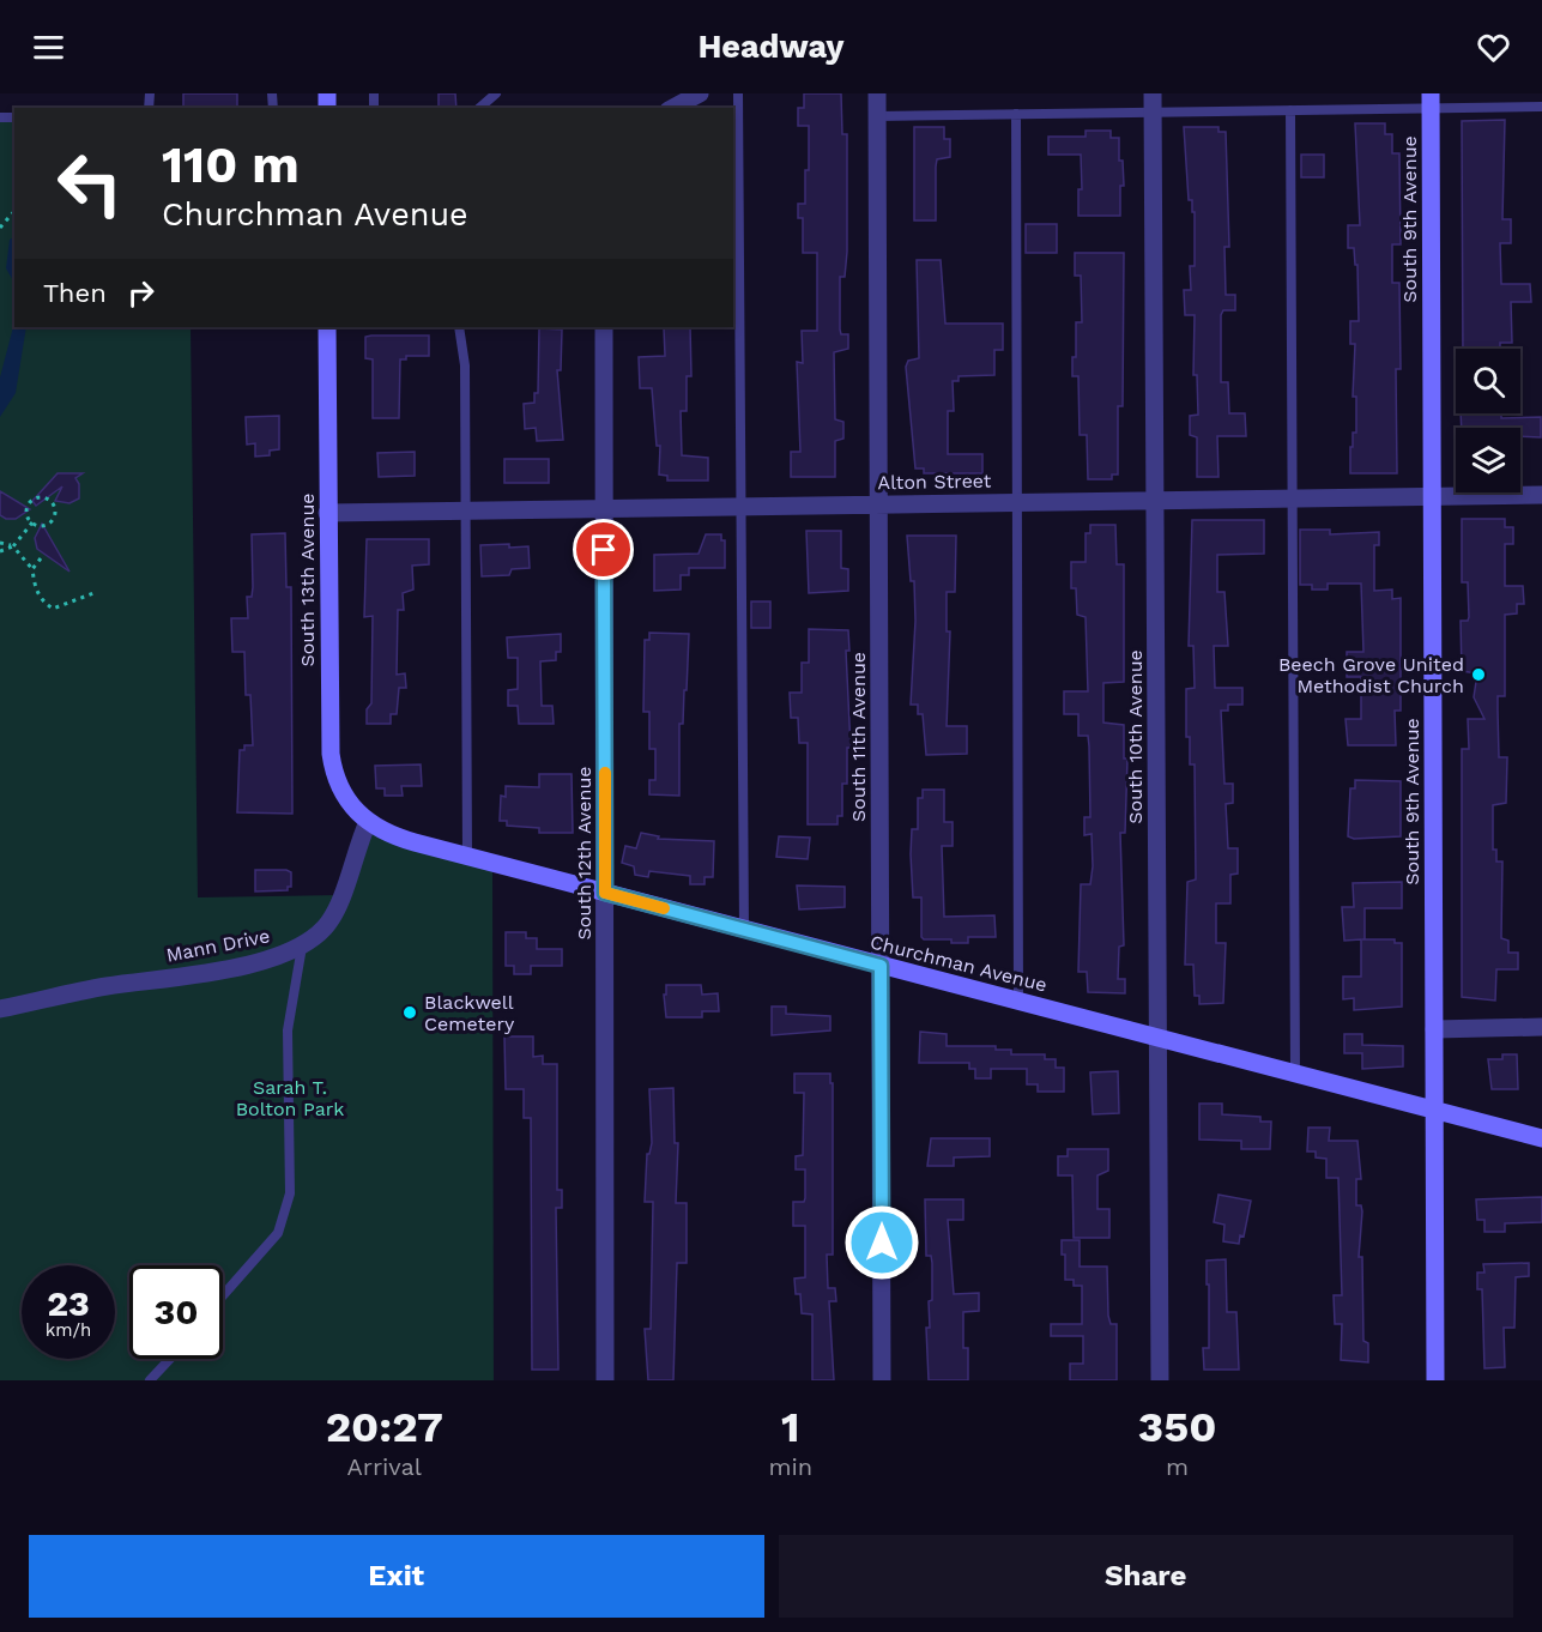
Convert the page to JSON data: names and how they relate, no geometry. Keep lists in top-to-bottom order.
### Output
{
  "streets": {
    "street": [
      "South 9th Avenue",
      "Alton Street",
      "South 13th Avenue",
      "South 11th Avenue",
      "South 10th Avenue",
      "South 12th Avenue",
      "Mann Drive",
      "Churchman Avenue"
    ]
  },
  "crossings": [
    ["South 9th Avenue", "Alton Street"],
    ["South 9th Avenue", "Churchman Avenue"],
    ["Alton Street", "South 13th Avenue"],
    ["Alton Street", "South 11th Avenue"],
    ["Alton Street", "South 10th Avenue"],
    ["Alton Street", "South 12th Avenue"],
    ["South 13th Avenue", "Mann Drive"],
    ["South 13th Avenue", "Churchman Avenue"],
    ["South 11th Avenue", "Churchman Avenue"],
    ["South 10th Avenue", "Churchman Avenue"],
    ["South 12th Avenue", "Churchman Avenue"],
    ["Mann Drive", "Churchman Avenue"]
  ],
  "parks": ["Sarah T. Bolton Park"],
  "places": ["Beech Grove United Methodist Church", "Blackwell Cemetery"],
  "page": {
    "header": "Headway",
    "turn": ["110 m", "Churchman Avenue"],
    "then": "Then",
    "speed": "23 km/h",
    "limit": "30",
    "eta": [
      "20:27",
      "Arrival",
      "1",
      "min",
      "350",
      "m"
    ],
    "buttons": ["Exit", "Share"]
  }
}
